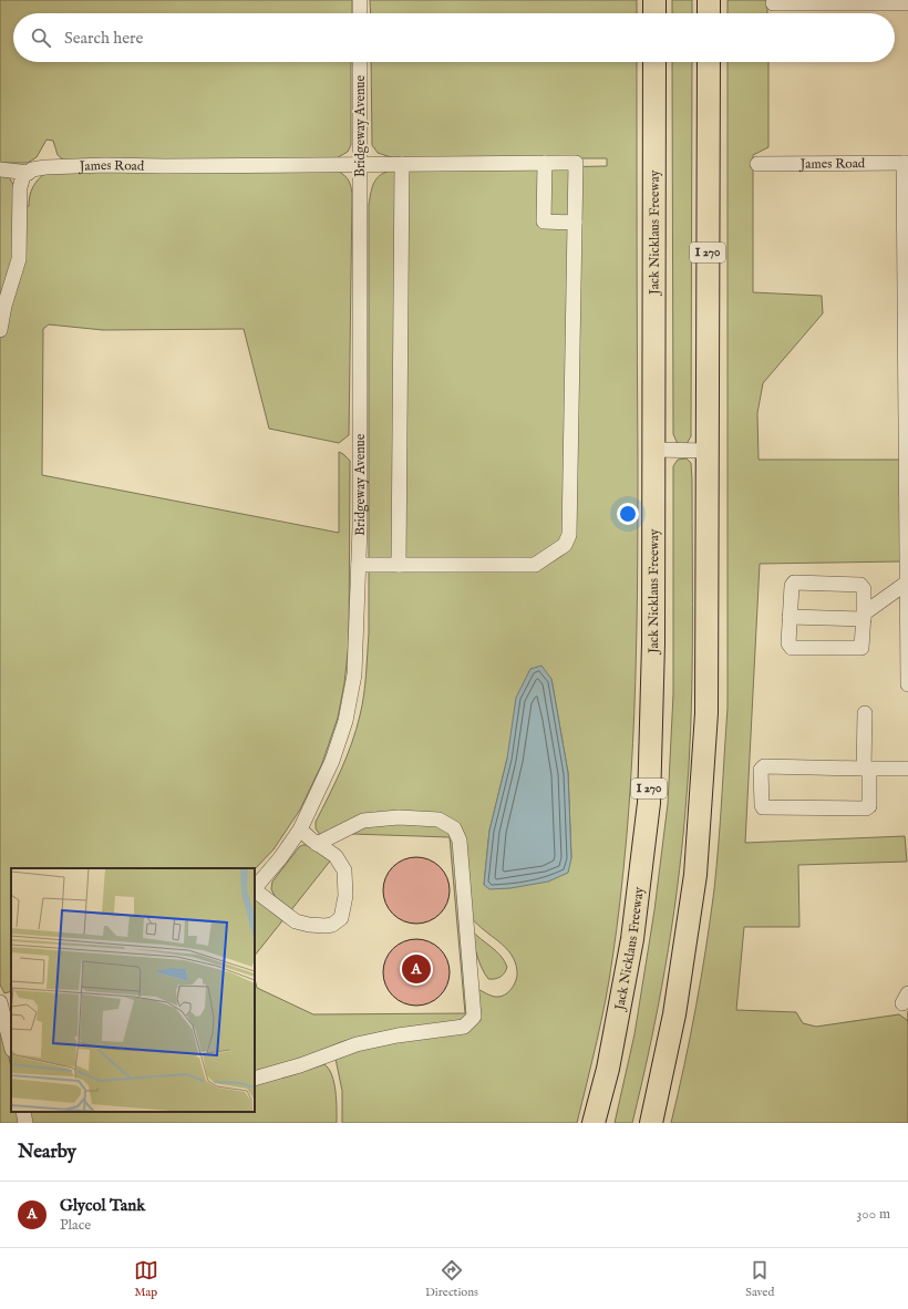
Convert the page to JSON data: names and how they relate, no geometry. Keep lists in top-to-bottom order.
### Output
{
  "streets": {
    "highway": ["Jack Nicklaus Freeway", "I 270"],
    "street": ["Bridgeway Avenue", "James Road"]
  },
  "crossings": [
    ["Bridgeway Avenue", "James Road"]
  ],
  "page": {
    "search": "Search here",
    "pins": "A",
    "heading": "Nearby",
    "list": [
      {
        "mark": "A",
        "name": "Glycol Tank",
        "note": "Place",
        "value": "300 m"
      }
    ],
    "nav": ["Map", "Directions", "Saved"]
  }
}
